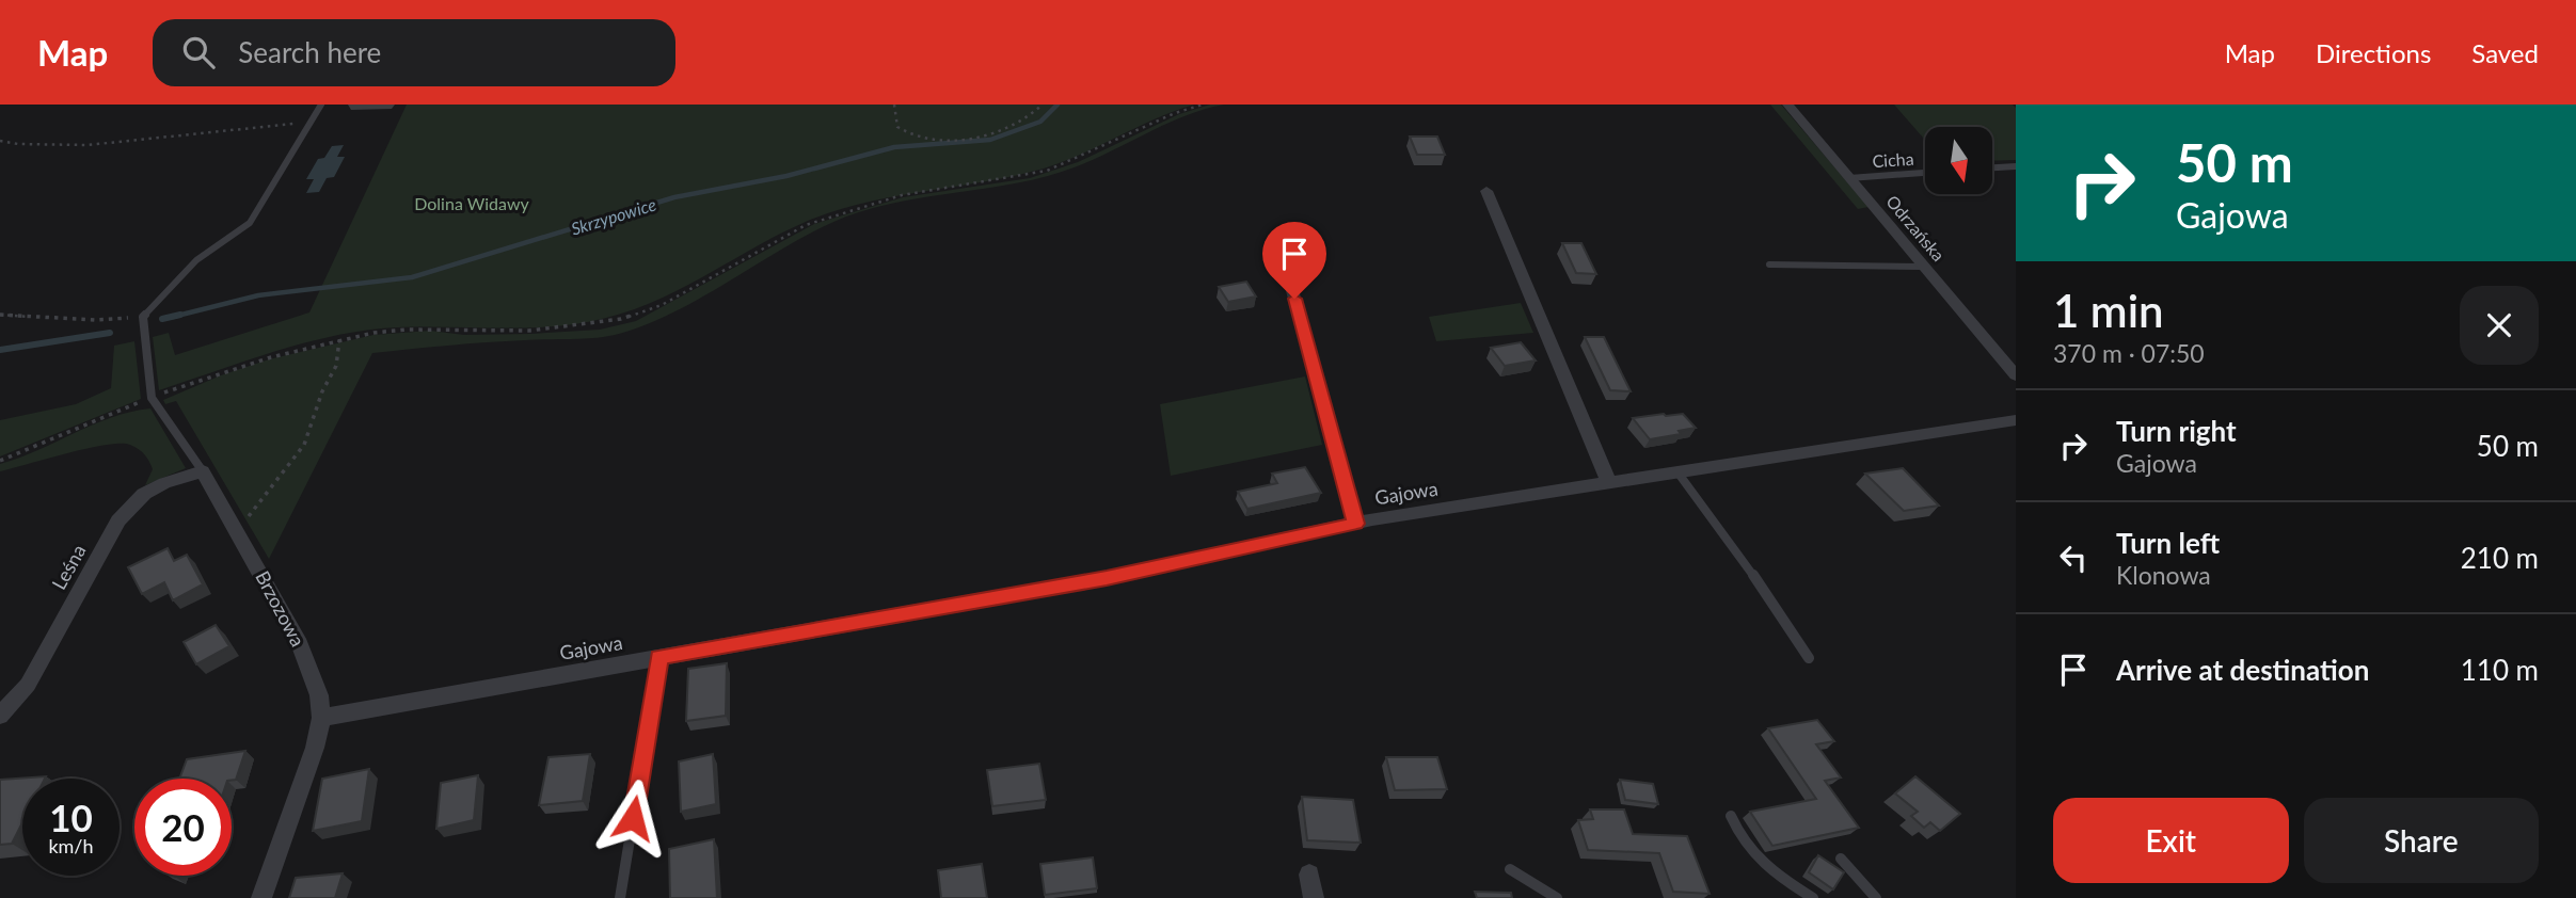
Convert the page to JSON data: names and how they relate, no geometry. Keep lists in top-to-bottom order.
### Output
{
  "streets": {
    "street": [
      "Odrzańska",
      "Gajowa",
      "Leśna",
      "Brzozowa"
    ],
    "lane": ["Cicha"]
  },
  "crossings": [
    ["Cicha", "Odrzańska"],
    ["Gajowa", "Brzozowa"],
    ["Leśna", "Brzozowa"]
  ],
  "water": ["Skrzypowice"],
  "parks": ["Dolina Widawy"],
  "north": "bottom",
  "page": {
    "header": "Map",
    "search": "Search here",
    "nav": ["Map", "Directions", "Saved"],
    "turn": ["50 m", "Gajowa"],
    "heading": ["1 min", "370 m · 07:50"],
    "list": [
      {
        "name": "Turn right",
        "note": "Gajowa",
        "value": "50 m"
      },
      {
        "name": "Turn left",
        "note": "Klonowa",
        "value": "210 m"
      },
      {
        "name": "Arrive at destination",
        "value": "110 m"
      }
    ],
    "speed": "10 km/h",
    "limit": "20",
    "buttons": ["Exit", "Share"]
  }
}
